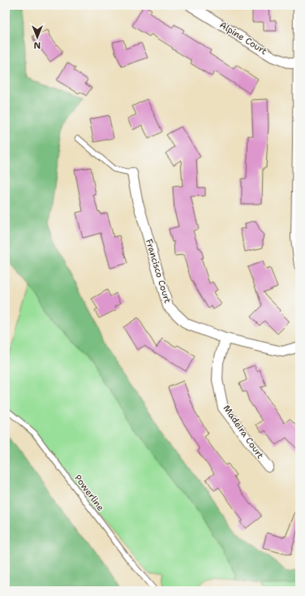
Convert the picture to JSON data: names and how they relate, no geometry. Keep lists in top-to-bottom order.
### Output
{
  "streets": {
    "street": ["Alpine Court", "Francisco Court", "Madeira Court"],
    "lane": ["Powerline"]
  },
  "crossings": [
    ["Francisco Court", "Madeira Court"]
  ],
  "north": "bottom"
}
